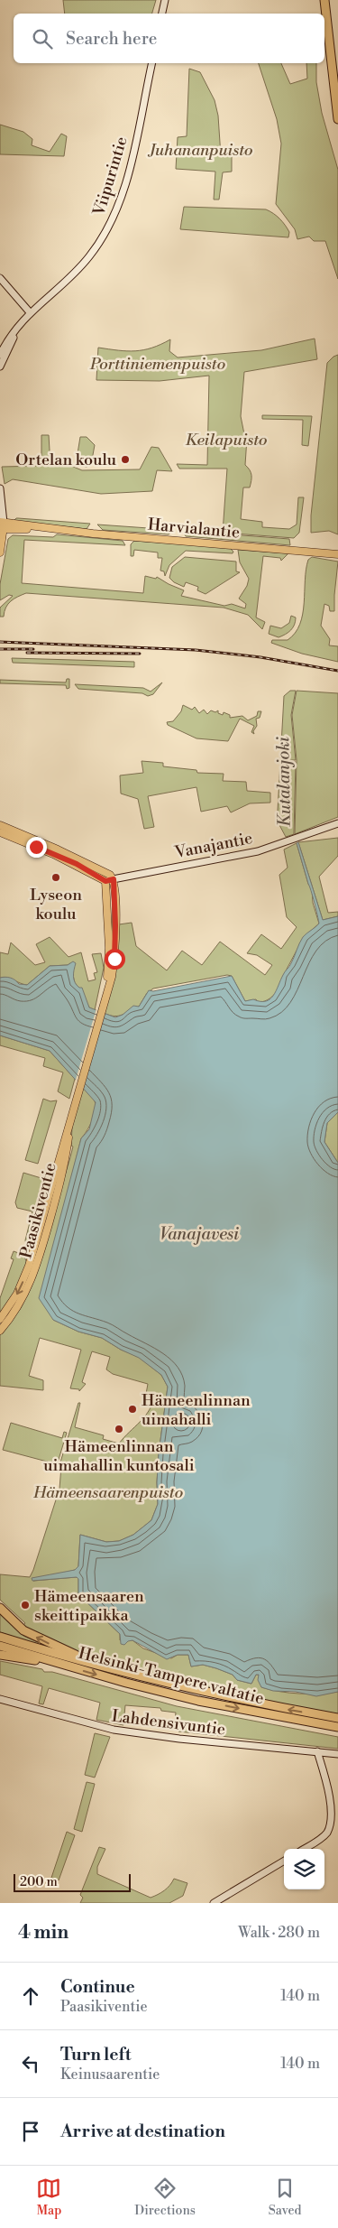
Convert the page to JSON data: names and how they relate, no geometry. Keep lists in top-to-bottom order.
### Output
{
  "streets": {
    "highway": ["Helsinki-Tampere valtatie"],
    "main road": [
      "Viipurintie",
      "Harvialantie",
      "Vanajantie",
      "Paasikiventie",
      "Lahdensivuntie"
    ]
  },
  "crossings": [
    ["Vanajantie", "Paasikiventie"]
  ],
  "water": ["Kutalanjoki", "Vanajavesi"],
  "parks": [
    "Juhananpuisto",
    "Porttiniemenpuisto",
    "Keilapuisto",
    "Hämeensaarenpuisto"
  ],
  "places": [
    "Ortelan koulu",
    "Lyseon koulu",
    "Hämeenlinnan uimahalli",
    "Hämeenlinnan uimahallin kuntosali",
    "Hämeensaaren skeittipaikka"
  ],
  "scale_bar": "200 m",
  "page": {
    "search": "Search here",
    "scale": "200 m",
    "heading": ["4 min", "Walk · 280 m"],
    "list": [
      ["Continue", "Paasikiventie", "140 m"],
      ["Turn left", "Keinusaarentie", "140 m"],
      "Arrive at destination"
    ],
    "nav": ["Map", "Directions", "Saved"]
  }
}
